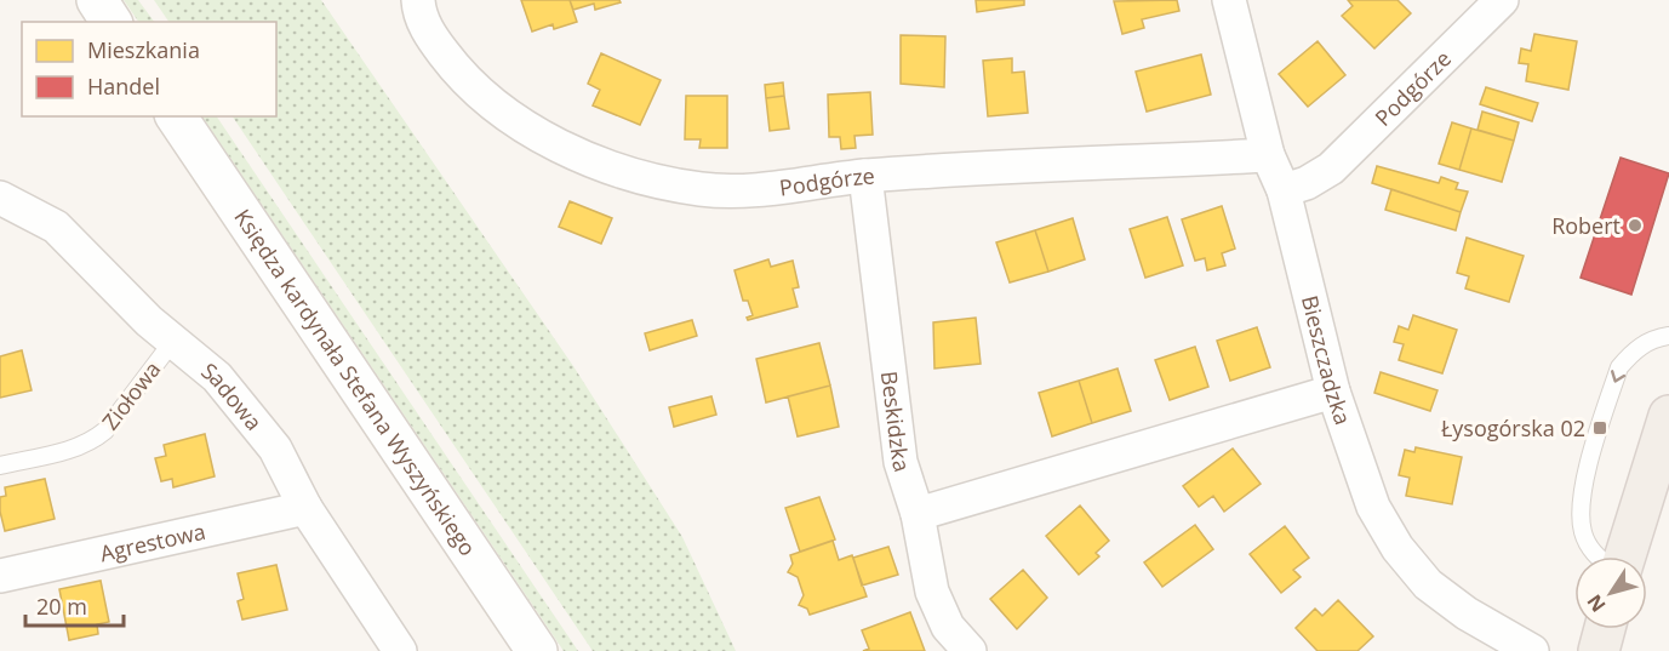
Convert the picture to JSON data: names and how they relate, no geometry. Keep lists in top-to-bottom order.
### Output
{
  "streets": {
    "main road": ["Księdza kardynała Stefana Wyszyńskiego"],
    "street": [
      "Podgórze",
      "Bieszczadzka",
      "Sadowa",
      "Beskidzka",
      "Agrestowa"
    ],
    "lane": ["Ziołowa"]
  },
  "crossings": [
    ["Podgórze", "Bieszczadzka"],
    ["Podgórze", "Beskidzka"],
    ["Ziołowa", "Sadowa"],
    ["Sadowa", "Agrestowa"]
  ],
  "places": {
    "other": ["Robert"],
    "transit": ["Łysogórska 02"]
  },
  "legend": ["Mieszkania", "Handel"],
  "scale_bar": "20 m",
  "north": "bottom left"
}
